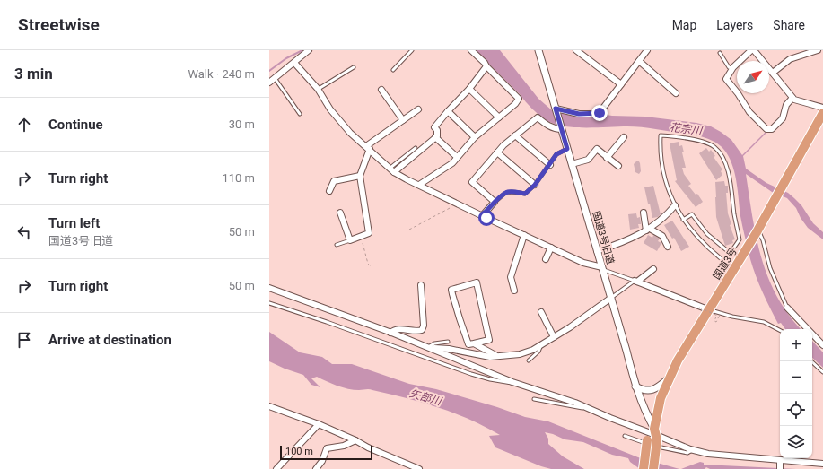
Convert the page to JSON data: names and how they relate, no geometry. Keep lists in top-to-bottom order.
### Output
{
  "streets": {
    "highway": ["国道3号"],
    "street": ["国道3号旧道"]
  },
  "crossings": [
    ["国道3号旧道", "国道3号"]
  ],
  "water": ["花宗川", "矢部川"],
  "scale_bar": "100 m",
  "north": "top right",
  "page": {
    "header": "Streetwise",
    "nav": ["Map", "Layers", "Share"],
    "heading": ["3 min", "Walk · 240 m"],
    "list": [
      ["Continue", "30 m"],
      ["Turn right", "110 m"],
      ["Turn left", "国道3号旧道", "50 m"],
      ["Turn right", "50 m"],
      "Arrive at destination"
    ],
    "map_buttons": ["+", "−"],
    "scale": "100 m"
  }
}
